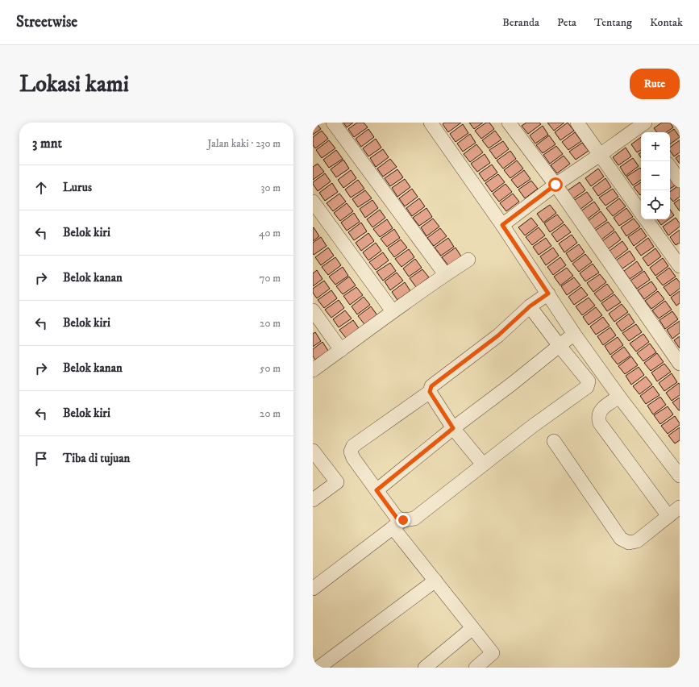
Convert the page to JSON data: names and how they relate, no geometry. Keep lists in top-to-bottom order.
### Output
{
  "page": {
    "header": "Streetwise",
    "nav": [
      "Beranda",
      "Peta",
      "Tentang",
      "Kontak"
    ],
    "buttons": "Rute",
    "title": "Lokasi kami",
    "heading": ["3 mnt", "Jalan kaki · 230 m"],
    "map_buttons": ["+", "−"],
    "list": [
      ["Lurus", "30 m"],
      ["Belok kiri", "40 m"],
      ["Belok kanan", "70 m"],
      ["Belok kiri", "20 m"],
      ["Belok kanan", "50 m"],
      ["Belok kiri", "20 m"],
      "Tiba di tujuan"
    ]
  }
}
